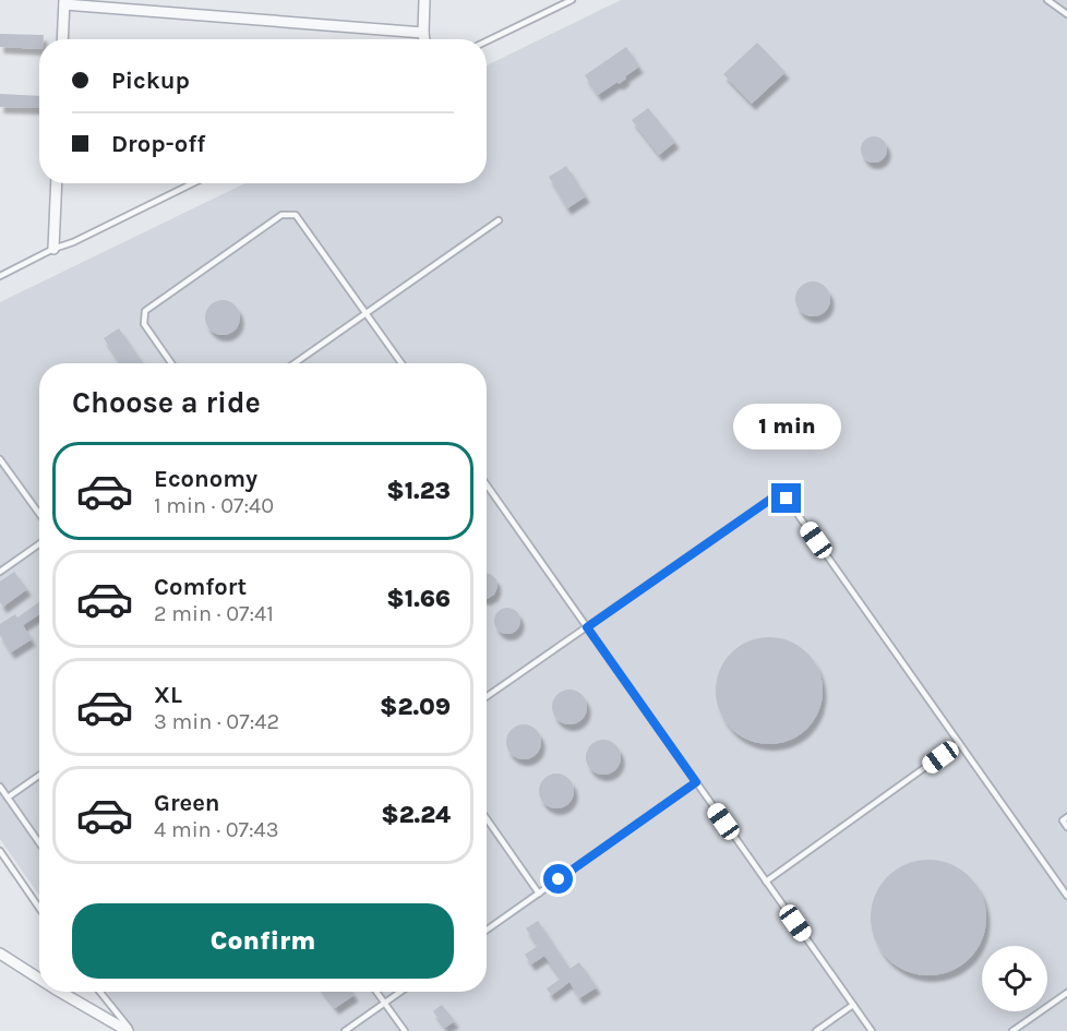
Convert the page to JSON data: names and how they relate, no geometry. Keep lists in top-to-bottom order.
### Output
{
  "page": {
    "banner": ["Pickup", "Drop-off"],
    "heading": "Choose a ride",
    "bubble": "1 min",
    "list": [
      {
        "name": "Economy",
        "note": "1 min · 07:40",
        "value": "$1.23"
      },
      {
        "name": "Comfort",
        "note": "2 min · 07:41",
        "value": "$1.66"
      },
      {
        "name": "XL",
        "note": "3 min · 07:42",
        "value": "$2.09"
      },
      {
        "name": "Green",
        "note": "4 min · 07:43",
        "value": "$2.24"
      }
    ],
    "buttons": "Confirm"
  }
}
